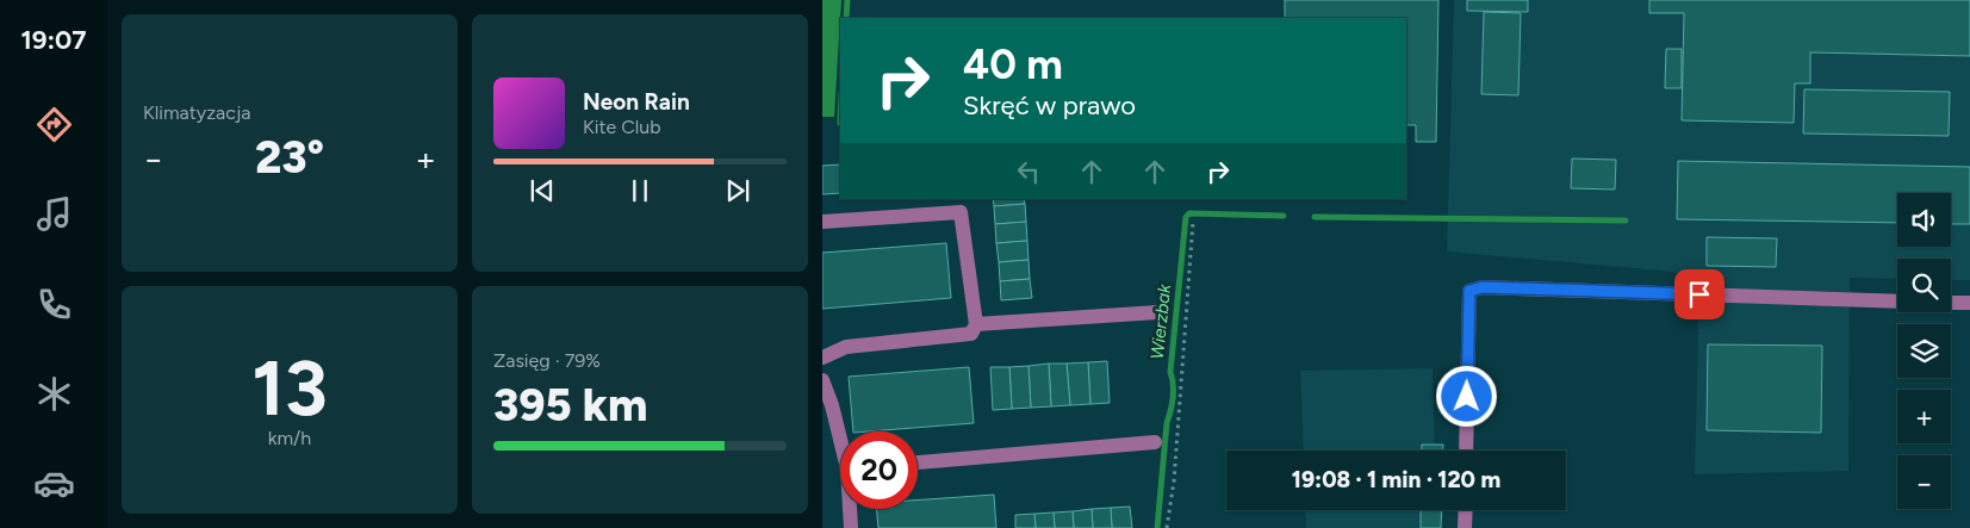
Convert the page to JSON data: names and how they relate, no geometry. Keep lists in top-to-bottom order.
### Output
{
  "water": ["Wierzbak"],
  "page": {
    "tabs": "19:07",
    "tile": [
      "Klimatyzacja",
      ["13", "km/h"],
      ["Zasięg · 79%", "395 km"]
    ],
    "turn": ["40 m", "Skręć w prawo"],
    "song": ["Neon Rain", "Kite Club"],
    "heat": ["−", "23°", "+"],
    "map_buttons": ["+", "−"],
    "limit": "20",
    "trip": "19:08 · 1 min · 120 m"
  }
}
